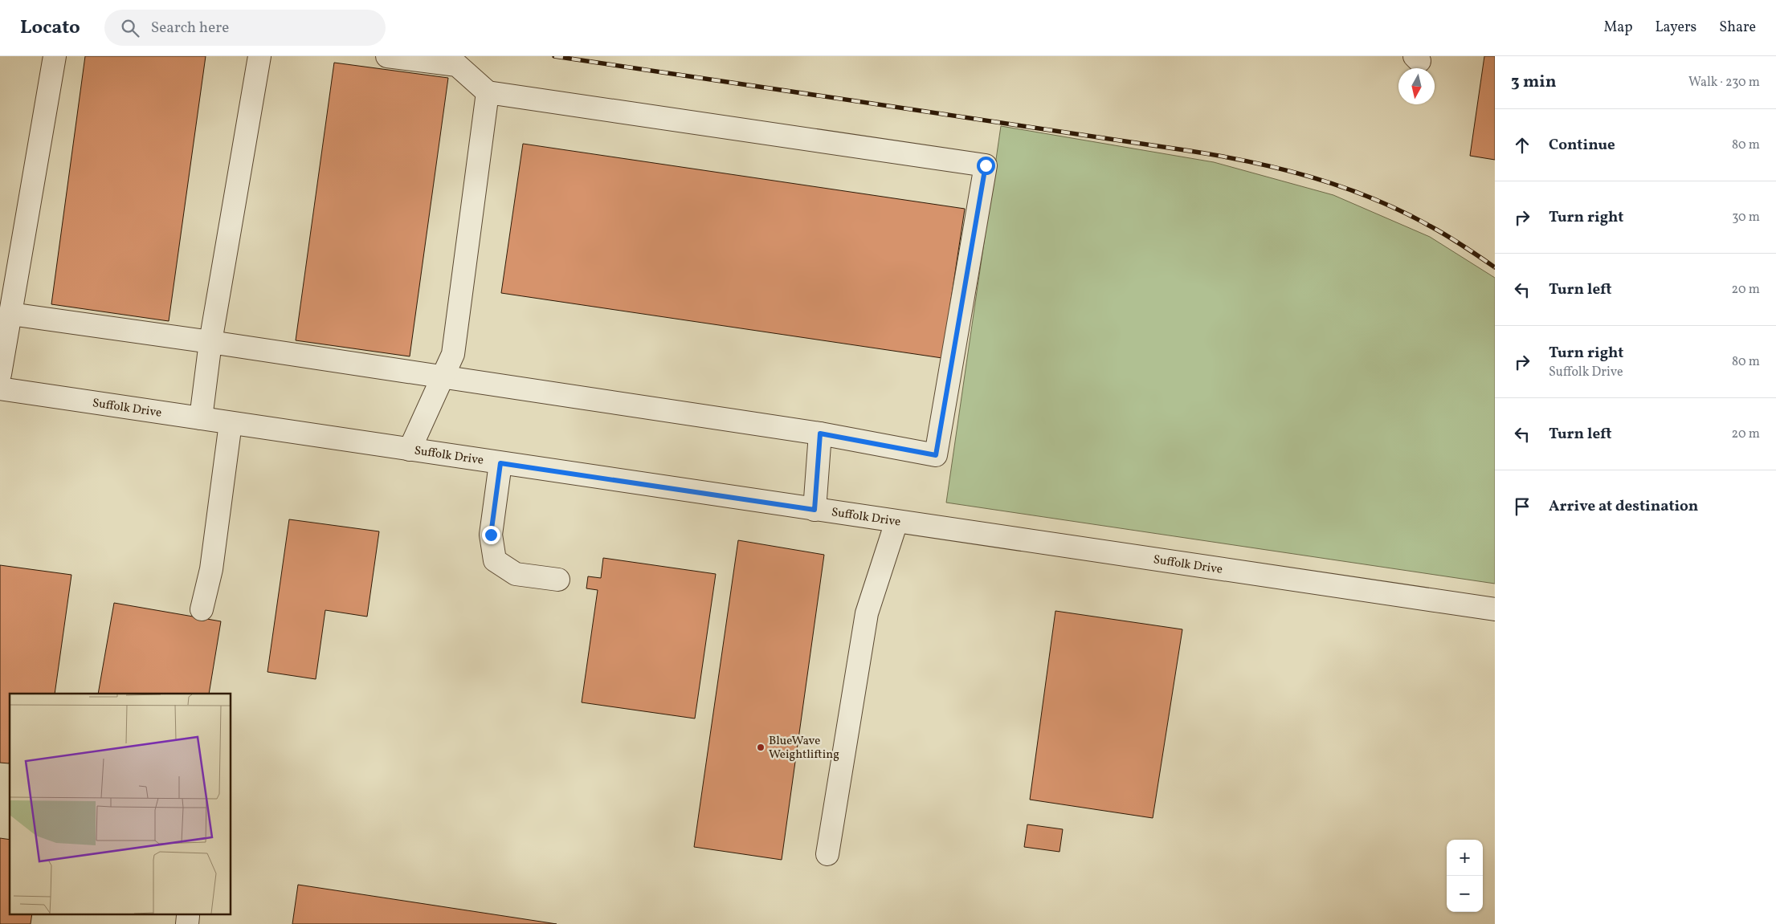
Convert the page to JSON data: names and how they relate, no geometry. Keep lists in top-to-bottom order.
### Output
{
  "streets": {
    "street": ["Suffolk Drive"]
  },
  "places": ["BlueWave Weightlifting"],
  "north": "bottom",
  "page": {
    "header": "Locato",
    "search": "Search here",
    "nav": ["Map", "Layers", "Share"],
    "heading": ["3 min", "Walk · 230 m"],
    "list": [
      ["Continue", "80 m"],
      ["Turn right", "30 m"],
      ["Turn left", "20 m"],
      ["Turn right", "Suffolk Drive", "80 m"],
      ["Turn left", "20 m"],
      "Arrive at destination"
    ],
    "map_buttons": ["+", "−"]
  }
}
